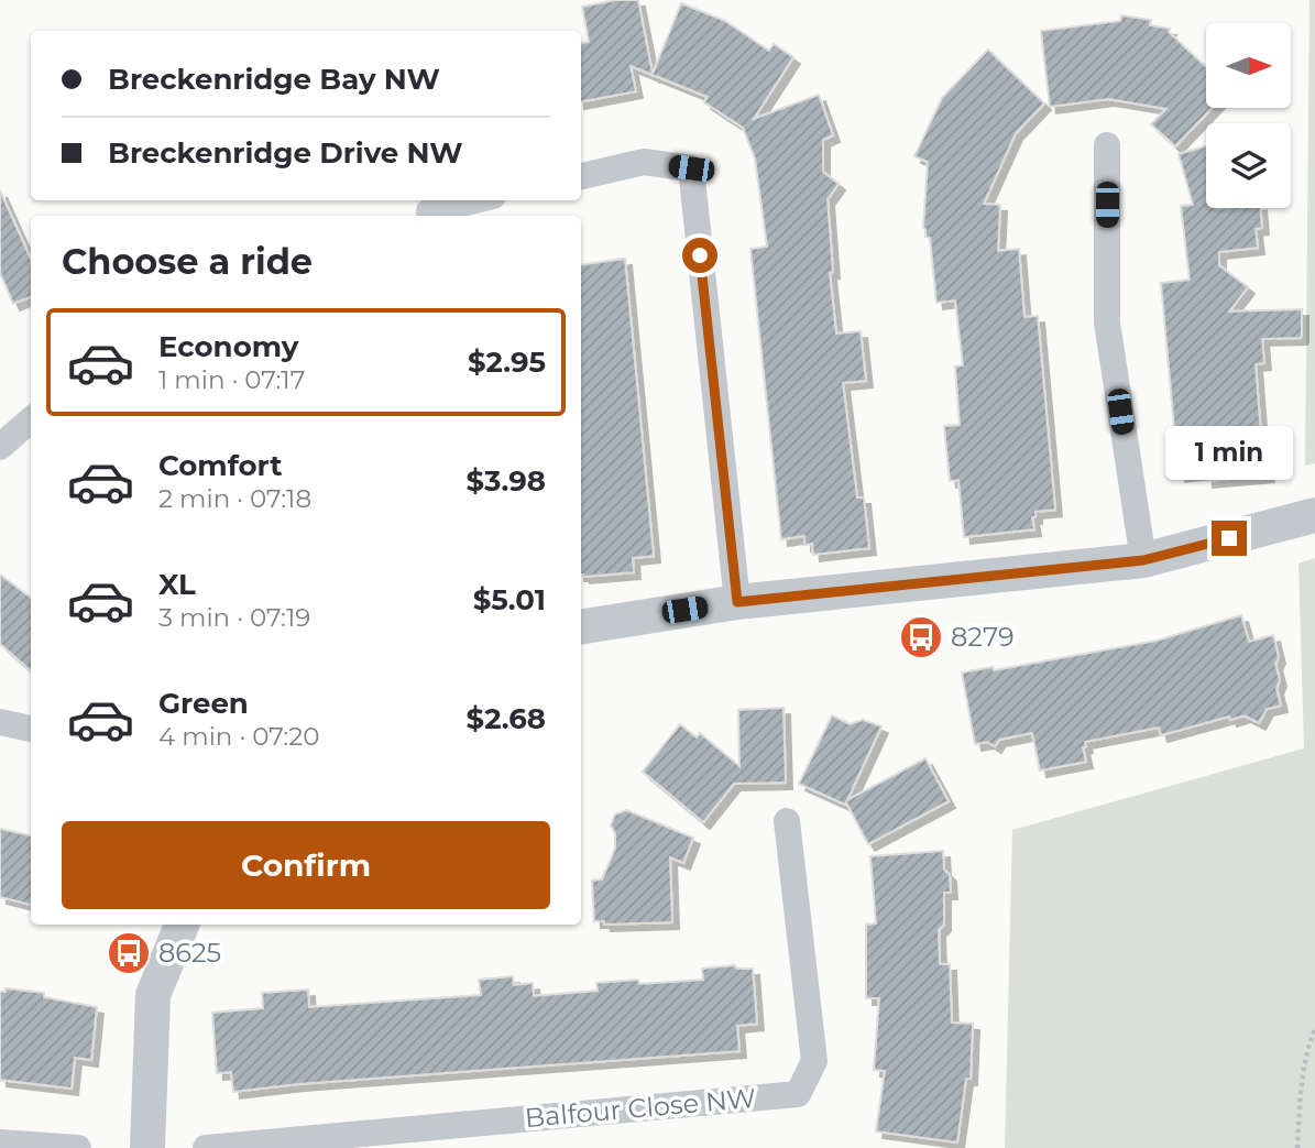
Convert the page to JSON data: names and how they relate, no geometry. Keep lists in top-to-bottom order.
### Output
{
  "streets": {
    "street": ["Balfour Close NW"]
  },
  "places": {
    "bus stop": ["8279", "8625"]
  },
  "north": "right",
  "page": {
    "banner": ["Breckenridge Bay NW", "Breckenridge Drive NW"],
    "heading": "Choose a ride",
    "list": [
      {
        "name": "Economy",
        "note": "1 min · 07:17",
        "value": "$2.95"
      },
      {
        "name": "Comfort",
        "note": "2 min · 07:18",
        "value": "$3.98"
      },
      {
        "name": "XL",
        "note": "3 min · 07:19",
        "value": "$5.01"
      },
      {
        "name": "Green",
        "note": "4 min · 07:20",
        "value": "$2.68"
      }
    ],
    "bubble": "1 min",
    "buttons": "Confirm"
  }
}
